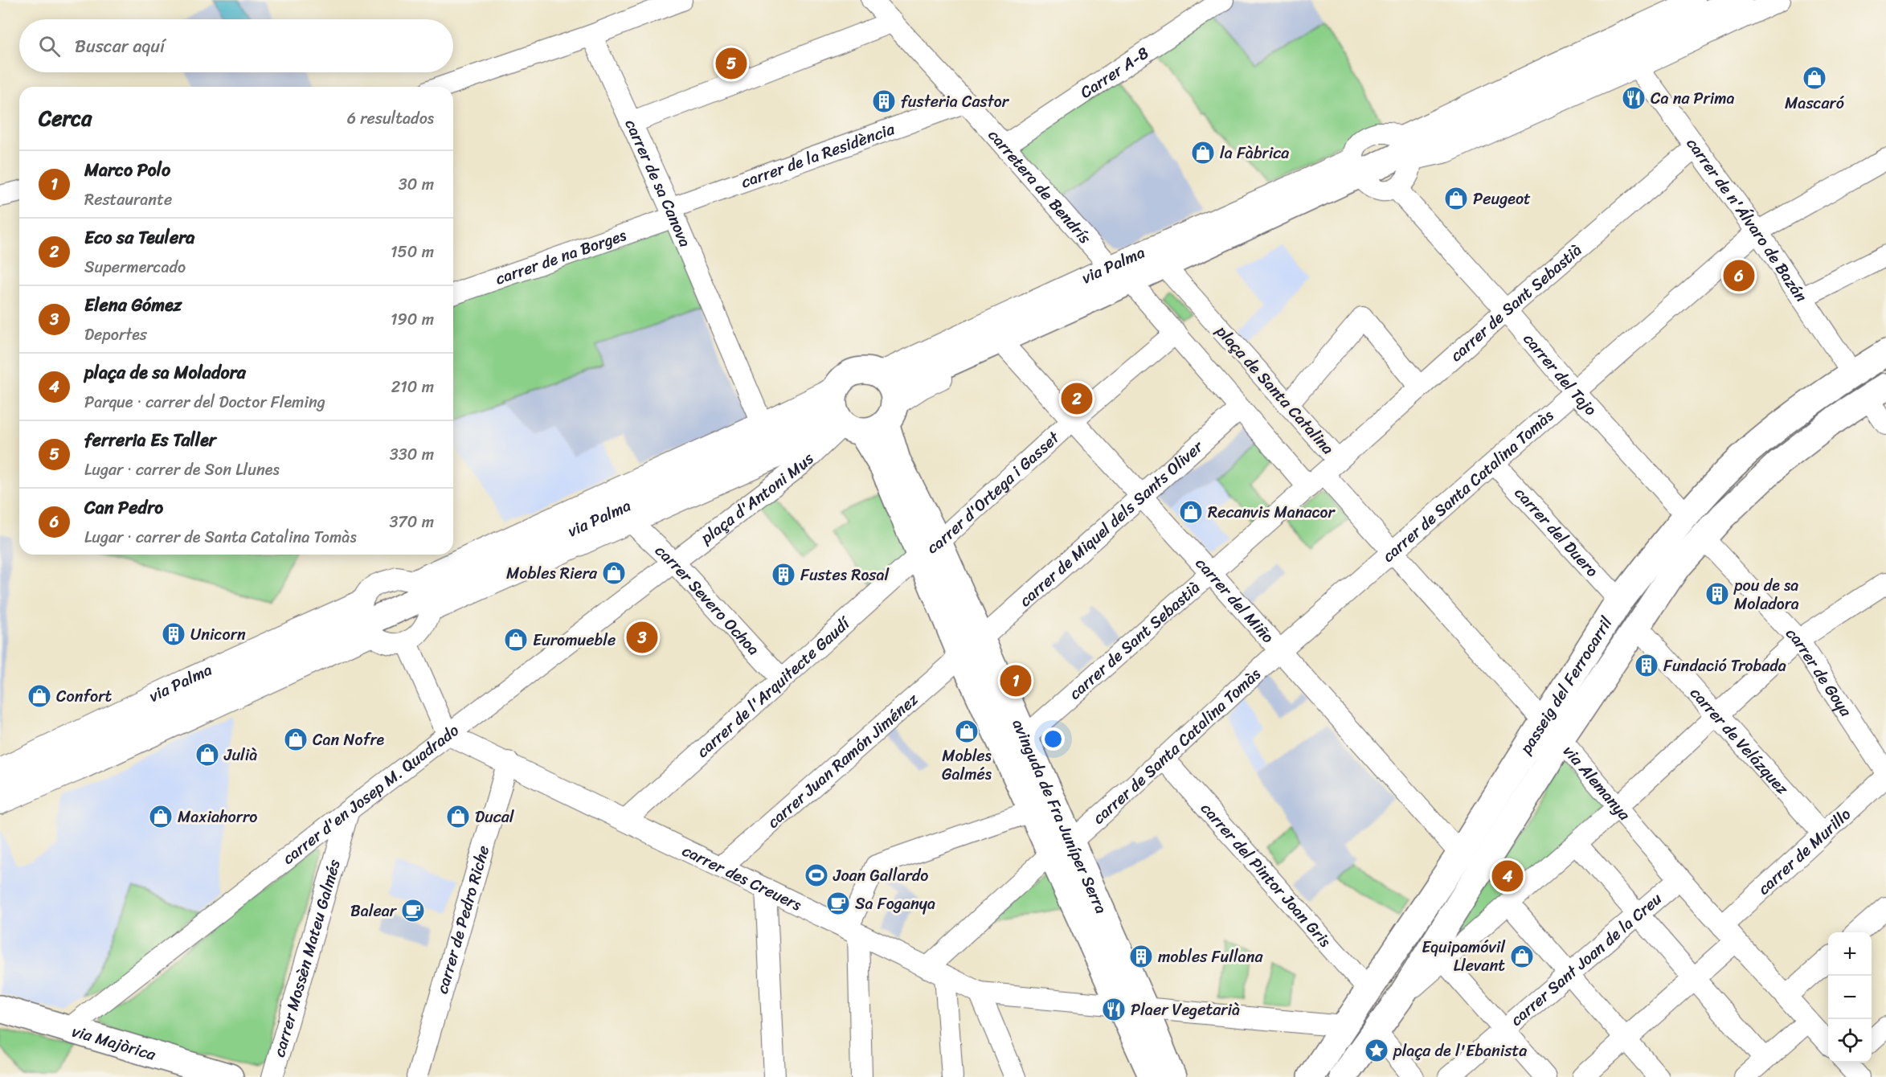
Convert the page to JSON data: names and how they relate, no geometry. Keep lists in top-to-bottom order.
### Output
{
  "streets": {
    "main road": [
      "via Palma",
      "passeig del Ferrocarril",
      "avinguda de Fra Juníper Serra",
      "via Majòrica"
    ],
    "street": [
      "Carrer A-8",
      "carrer de la Residència",
      "carrer de sa Canova",
      "carretera de Bendrís",
      "carrer de n'Álvaro de Bazán",
      "carrer de na Borges",
      "carrer de Sant Sebastià",
      "carrer del Tajo",
      "plaça de Santa Catalina",
      "carrer de Santa Catalina Tomàs",
      "carrer d'Ortega i Gasset",
      "plaça d'Antoni Mus",
      "carrer de Miquel dels Sants Oliver",
      "carrer del Duero",
      "carrer Severo Ochoa",
      "carrer del Miño",
      "carrer de Goya",
      "carrer de l'Arquitecte Gaudí",
      "carrer de Velázquez",
      "carrer Juan Ramón Jiménez",
      "via Alemanya",
      "carrer d'en Josep M. Quadrado",
      "carrer de Murillo",
      "carrer del Pintor Joan Gris",
      "carrer des Creuers",
      "carrer de Pedro Riche",
      "carrer Mossèn Mateu Galmés",
      "carrer Sant Joan de la Creu"
    ]
  },
  "crossings": [
    ["Carrer A-8", "carretera de Bendrís"],
    ["carrer de la Residència", "carrer de sa Canova"],
    ["carrer de la Residència", "carretera de Bendrís"],
    ["carrer de la Residència", "carrer de na Borges"],
    ["carrer de sa Canova", "carrer de na Borges"],
    ["carrer de sa Canova", "via Palma"],
    ["carretera de Bendrís", "via Palma"],
    ["carrer de n'Álvaro de Bazán", "carrer de Sant Sebastià"],
    ["carrer de n'Álvaro de Bazán", "carrer de Santa Catalina Tomàs"],
    ["carrer de n'Álvaro de Bazán", "passeig del Ferrocarril"],
    ["via Palma", "plaça d'Antoni Mus"],
    ["via Palma", "carrer Severo Ochoa"],
    ["via Palma", "carrer del Miño"],
    ["via Palma", "avinguda de Fra Juníper Serra"],
    ["carrer de Sant Sebastià", "carrer del Tajo"],
    ["carrer de Sant Sebastià", "plaça de Santa Catalina"],
    ["carrer de Sant Sebastià", "carrer del Miño"],
    ["carrer de Sant Sebastià", "via Alemanya"],
    ["carrer de Sant Sebastià", "avinguda de Fra Juníper Serra"],
    ["carrer del Tajo", "carrer de Santa Catalina Tomàs"],
    ["carrer del Tajo", "passeig del Ferrocarril"],
    ["plaça de Santa Catalina", "via Alemanya"],
    ["carrer de Santa Catalina Tomàs", "carrer del Duero"],
    ["carrer de Santa Catalina Tomàs", "carrer del Miño"],
    ["carrer de Santa Catalina Tomàs", "via Alemanya"],
    ["carrer de Santa Catalina Tomàs", "avinguda de Fra Juníper Serra"],
    ["carrer de Santa Catalina Tomàs", "carrer del Pintor Joan Gris"],
    ["carrer de Santa Catalina Tomàs", "carrer des Creuers"],
    ["carrer d'Ortega i Gasset", "carrer del Miño"],
    ["carrer d'Ortega i Gasset", "carrer de l'Arquitecte Gaudí"],
    ["carrer d'Ortega i Gasset", "avinguda de Fra Juníper Serra"],
    ["plaça d'Antoni Mus", "carrer Severo Ochoa"],
    ["plaça d'Antoni Mus", "carrer d'en Josep M. Quadrado"],
    ["plaça d'Antoni Mus", "avinguda de Fra Juníper Serra"],
    ["carrer de Miquel dels Sants Oliver", "carrer del Miño"],
    ["carrer de Miquel dels Sants Oliver", "carrer Juan Ramón Jiménez"],
    ["carrer de Miquel dels Sants Oliver", "avinguda de Fra Juníper Serra"],
    ["carrer del Duero", "passeig del Ferrocarril"],
    ["carrer Severo Ochoa", "carrer de l'Arquitecte Gaudí"],
    ["carrer Severo Ochoa", "carrer d'en Josep M. Quadrado"],
    ["carrer del Miño", "passeig del Ferrocarril"],
    ["carrer de Goya", "passeig del Ferrocarril"],
    ["passeig del Ferrocarril", "carrer de Velázquez"],
    ["passeig del Ferrocarril", "via Alemanya"],
    ["passeig del Ferrocarril", "carrer del Pintor Joan Gris"],
    ["passeig del Ferrocarril", "carrer des Creuers"],
    ["carrer de l'Arquitecte Gaudí", "avinguda de Fra Juníper Serra"],
    ["carrer de l'Arquitecte Gaudí", "carrer des Creuers"],
    ["carrer de Velázquez", "carrer de Murillo"],
    ["carrer Juan Ramón Jiménez", "avinguda de Fra Juníper Serra"],
    ["carrer Juan Ramón Jiménez", "carrer des Creuers"],
    ["via Alemanya", "carrer de Murillo"],
    ["via Alemanya", "carrer Sant Joan de la Creu"],
    ["carrer d'en Josep M. Quadrado", "carrer des Creuers"],
    ["carrer d'en Josep M. Quadrado", "carrer Mossèn Mateu Galmés"],
    ["carrer d'en Josep M. Quadrado", "via Majòrica"],
    ["avinguda de Fra Juníper Serra", "carrer des Creuers"],
    ["carrer des Creuers", "carrer de Pedro Riche"]
  ],
  "places": {
    "shop": [
      "Mascaró",
      "la Fàbrica",
      "Peugeot",
      "Recanvis Manacor",
      "Mobles Riera",
      "Euromueble",
      "Confort",
      "Mobles Galmés",
      "Can Nofre",
      "Julià",
      "Maxiahorro",
      "Ducal",
      "Equipamóvil Llevant"
    ],
    "restaurant": ["Ca na Prima", "Plaer Vegetarià"],
    "building": [
      "fusteria Castor",
      "Fustes Rosal",
      "pou de sa Moladora",
      "Unicorn",
      "Fundació Trobada",
      "mobles Fullana"
    ],
    "sports": ["Joan Gallardo"],
    "cafe": ["Sa Foganya", "Balear"],
    "place": ["plaça de l'Ebanista"]
  },
  "page": {
    "search": "Buscar aquí",
    "pins": [
      "5",
      "6",
      "2",
      "3",
      "1",
      "4"
    ],
    "heading": ["Cerca", "6 resultados"],
    "list": [
      {
        "mark": "1",
        "name": "Marco Polo",
        "note": "Restaurante",
        "value": "30 m"
      },
      {
        "mark": "2",
        "name": "Eco sa Teulera",
        "note": "Supermercado",
        "value": "150 m"
      },
      {
        "mark": "3",
        "name": "Elena Gómez",
        "note": "Deportes",
        "value": "190 m"
      },
      {
        "mark": "4",
        "name": "plaça de sa Moladora",
        "note": "Parque · carrer del Doctor Fleming",
        "value": "210 m"
      },
      {
        "mark": "5",
        "name": "ferreria Es Taller",
        "note": "Lugar · carrer de Son Llunes",
        "value": "330 m"
      },
      {
        "mark": "6",
        "name": "Can Pedro",
        "note": "Lugar · carrer de Santa Catalina Tomàs",
        "value": "370 m"
      }
    ],
    "map_buttons": ["+", "−"]
  }
}
